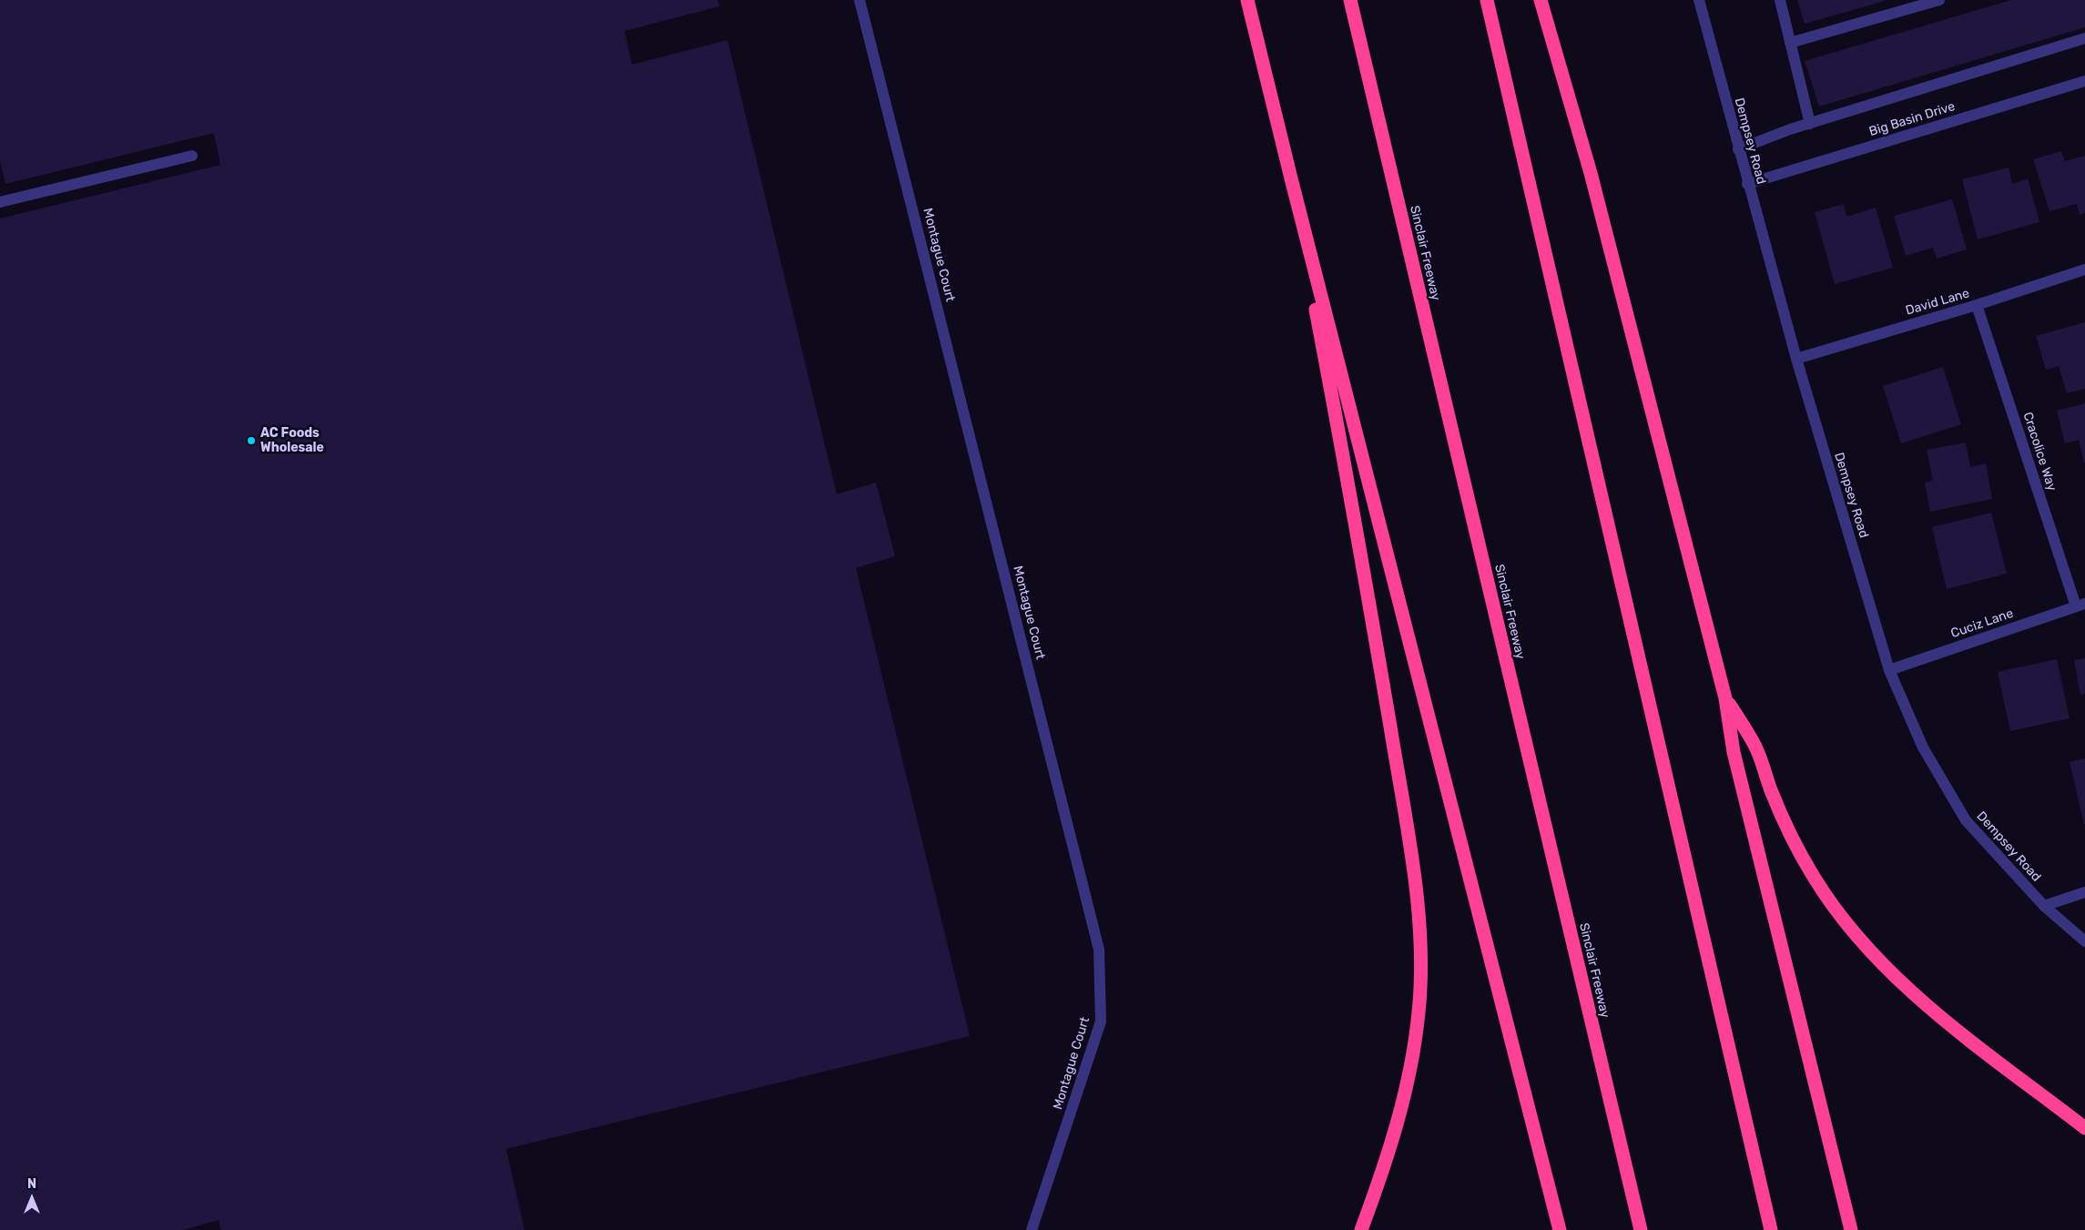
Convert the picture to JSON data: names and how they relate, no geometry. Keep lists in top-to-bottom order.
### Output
{
  "streets": {
    "highway": ["Sinclair Freeway"],
    "street": [
      "Big Basin Drive",
      "Dempsey Road",
      "Montague Court",
      "David Lane",
      "Cracolice Way",
      "Cuciz Lane"
    ]
  },
  "crossings": [
    ["Big Basin Drive", "Dempsey Road"],
    ["Dempsey Road", "David Lane"],
    ["Dempsey Road", "Cuciz Lane"],
    ["David Lane", "Cracolice Way"],
    ["Cracolice Way", "Cuciz Lane"]
  ],
  "places": ["AC Foods Wholesale"],
  "north": "top"
}
